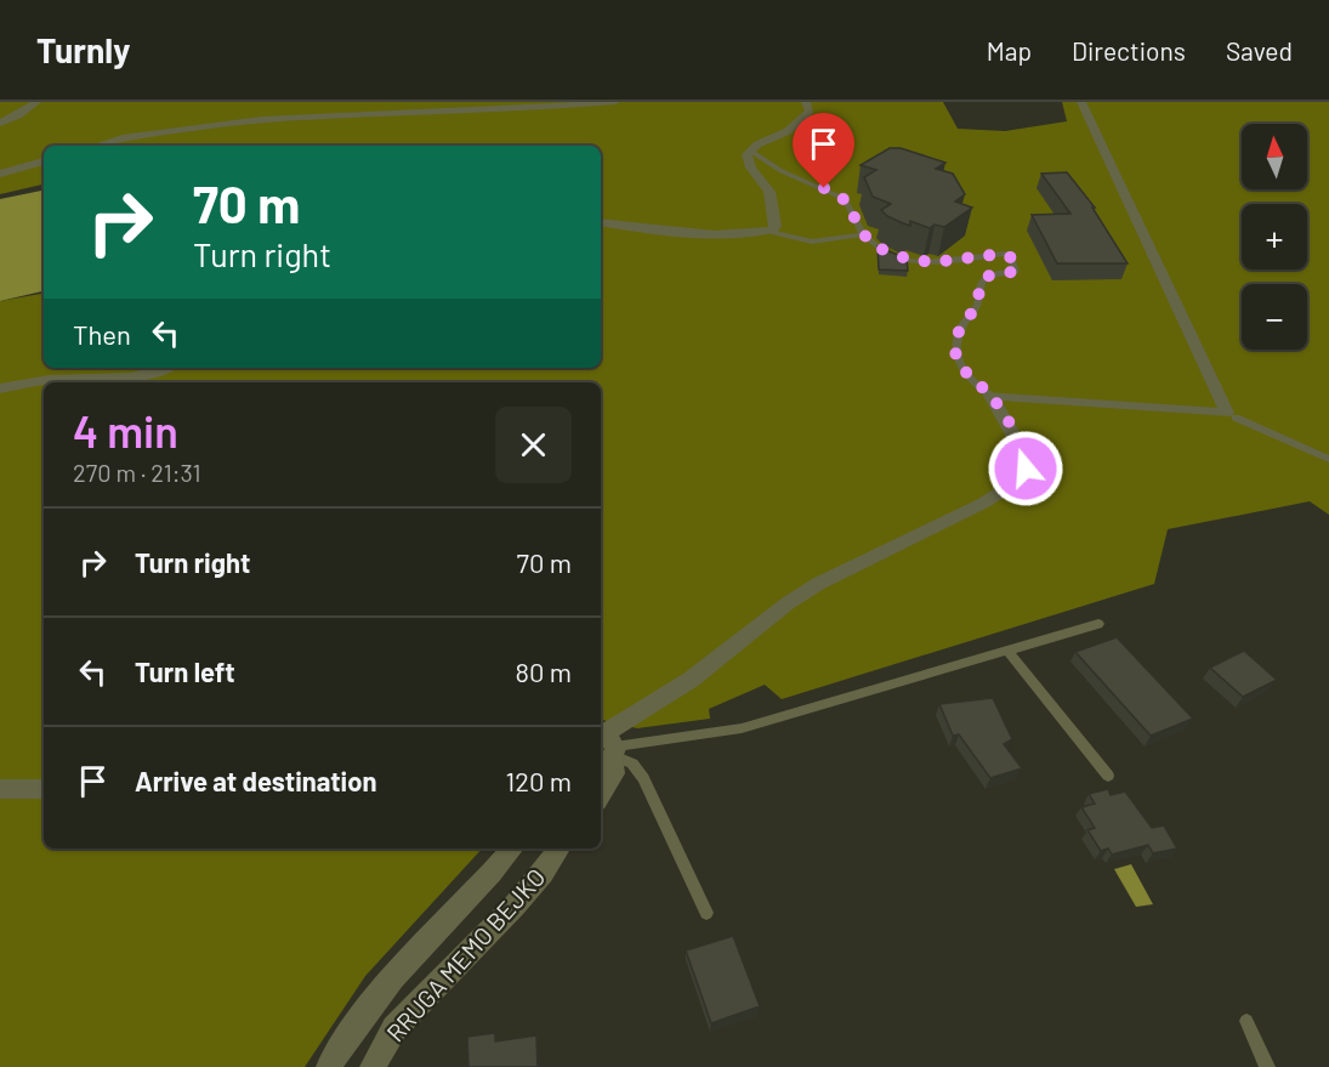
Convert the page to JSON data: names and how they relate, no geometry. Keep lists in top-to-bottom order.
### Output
{
  "streets": {
    "street": ["RRUGA MEMO BEJKO"]
  },
  "north": "top",
  "page": {
    "header": "Turnly",
    "nav": ["Map", "Directions", "Saved"],
    "map_buttons": ["+", "−"],
    "turn": ["70 m", "Turn right"],
    "then": "Then",
    "heading": ["4 min", "270 m · 21:31"],
    "list": [
      {
        "name": "Turn right",
        "value": "70 m"
      },
      {
        "name": "Turn left",
        "value": "80 m"
      },
      {
        "name": "Arrive at destination",
        "value": "120 m"
      }
    ]
  }
}
